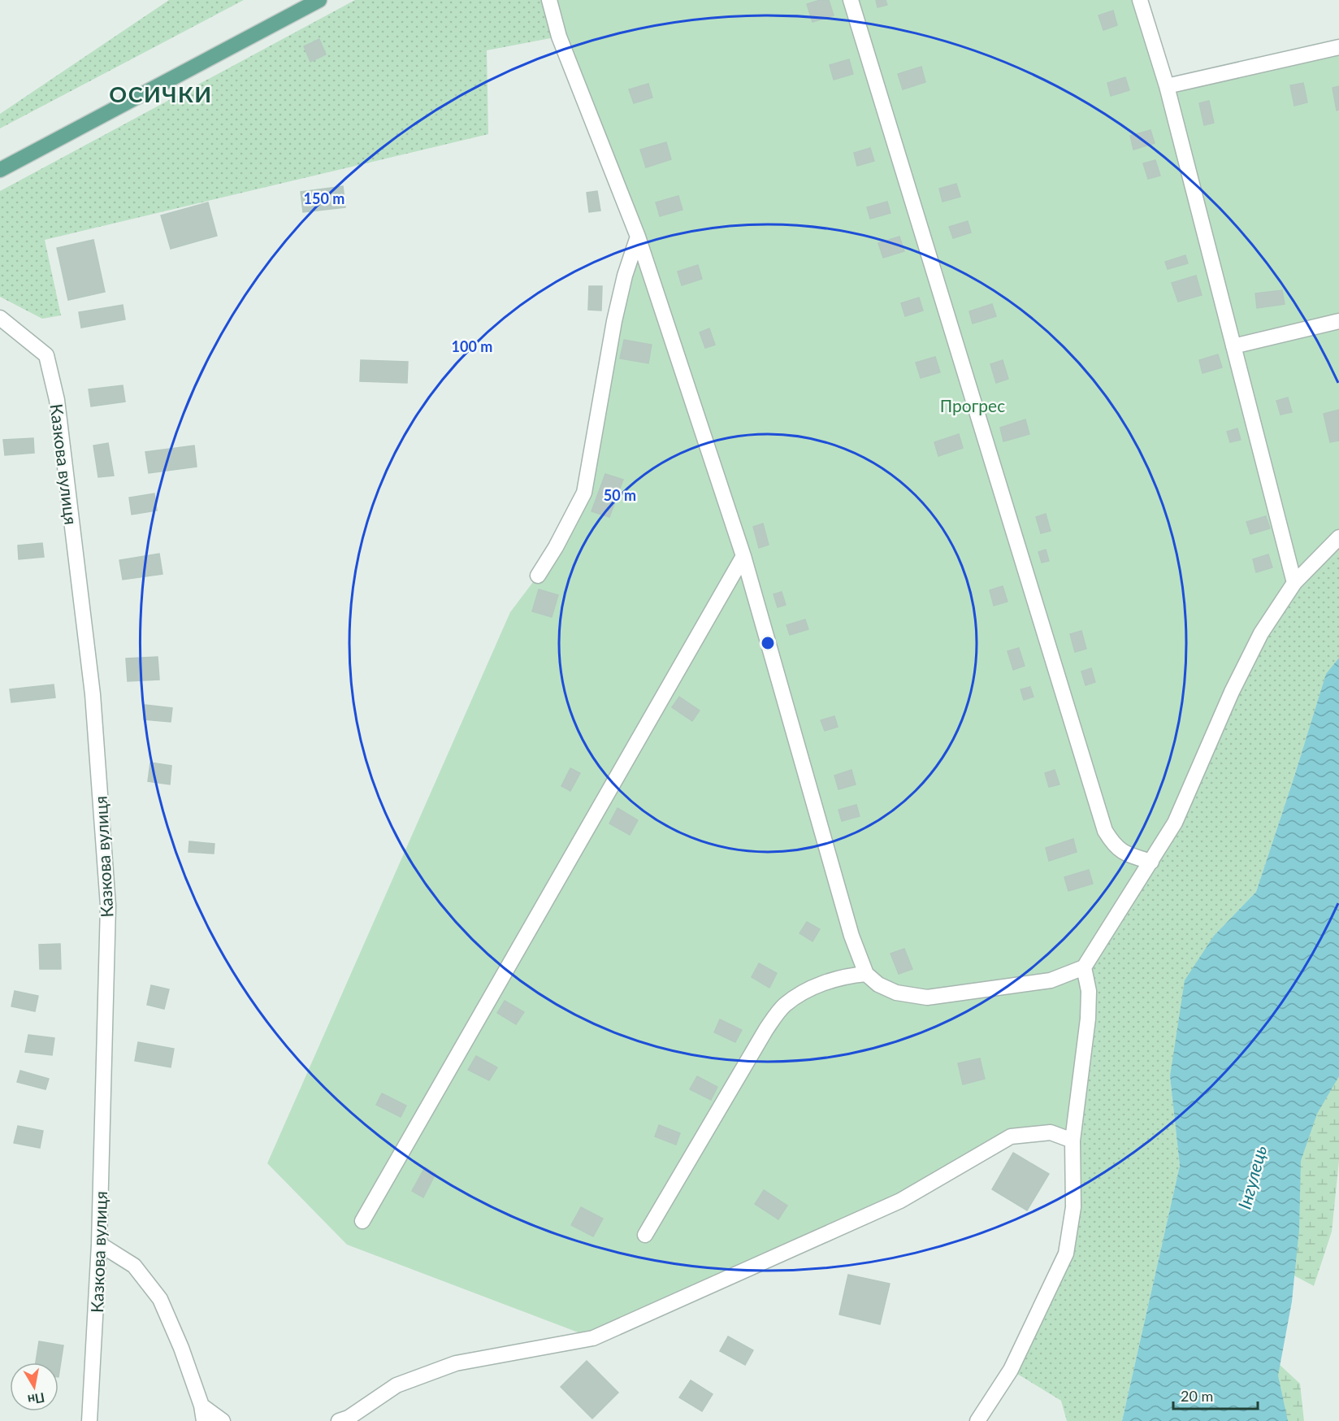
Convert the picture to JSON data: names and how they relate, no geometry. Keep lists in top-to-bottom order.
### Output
{
  "streets": {
    "street": ["Казкова вулиця"]
  },
  "districts": ["ОСИЧКИ"],
  "water": ["Інгулець"],
  "parks": ["Прогрес"],
  "scale_bar": "20 m",
  "north": "bottom",
  "rings": ["150 m", "100 m", "50 m"]
}
